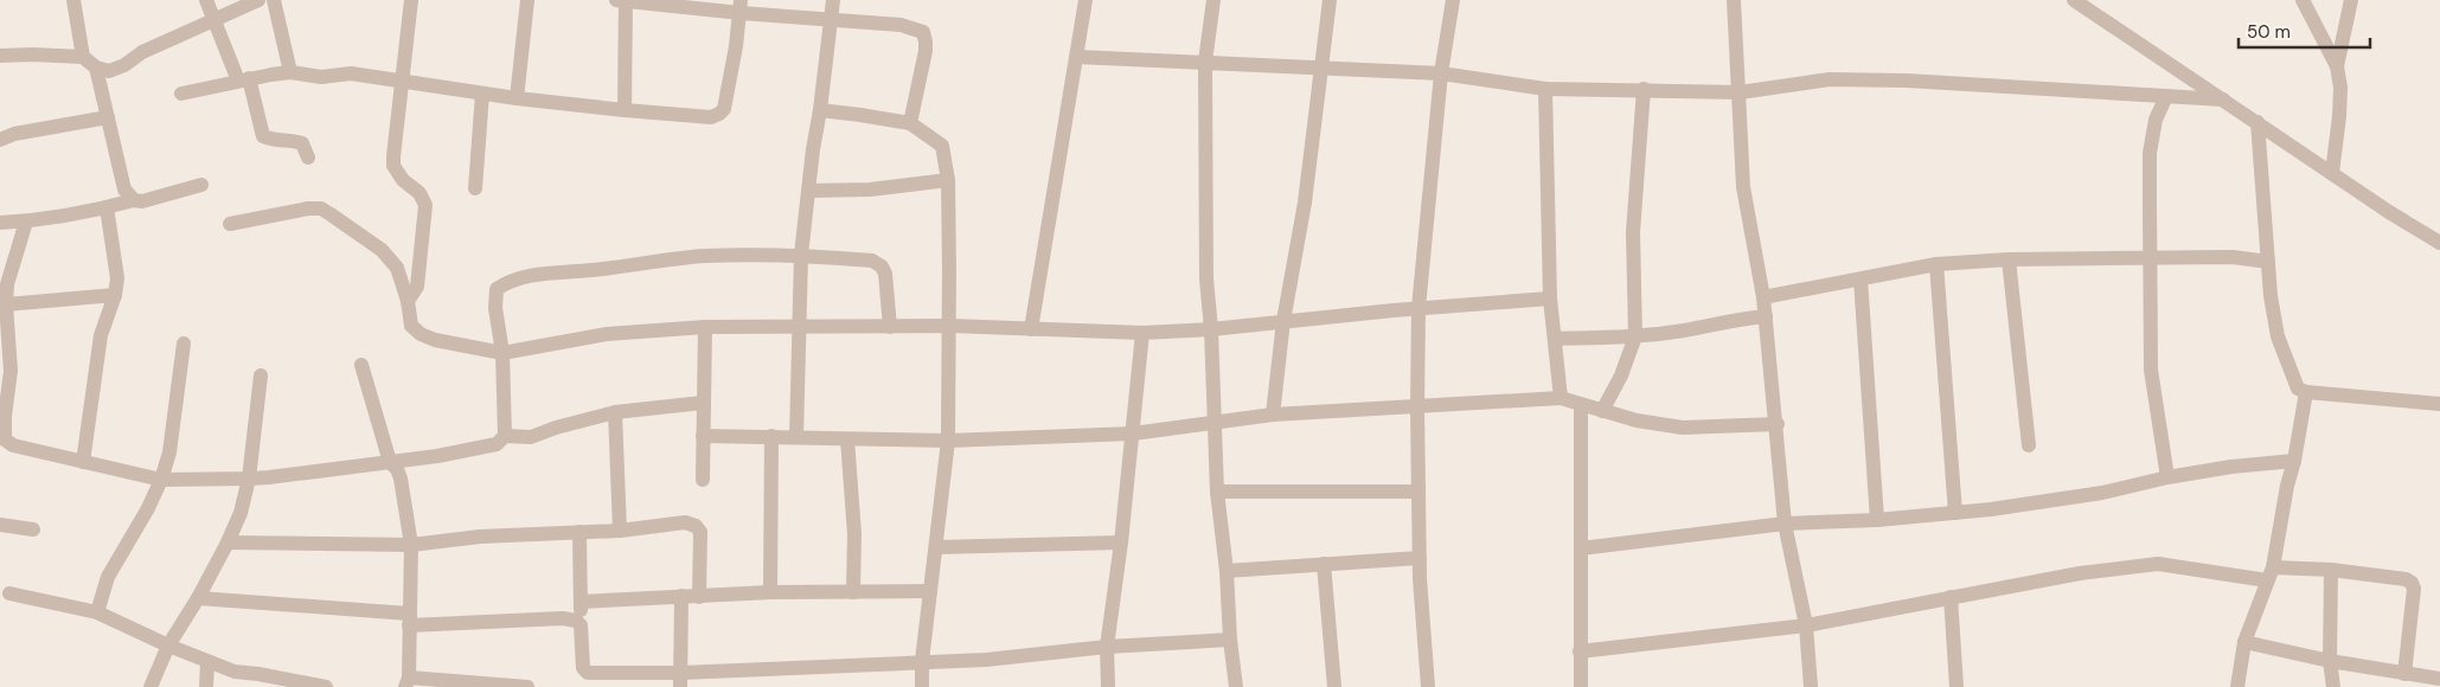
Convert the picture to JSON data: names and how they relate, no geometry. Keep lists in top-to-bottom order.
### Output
{
  "scale_bar": "50 m"
}
